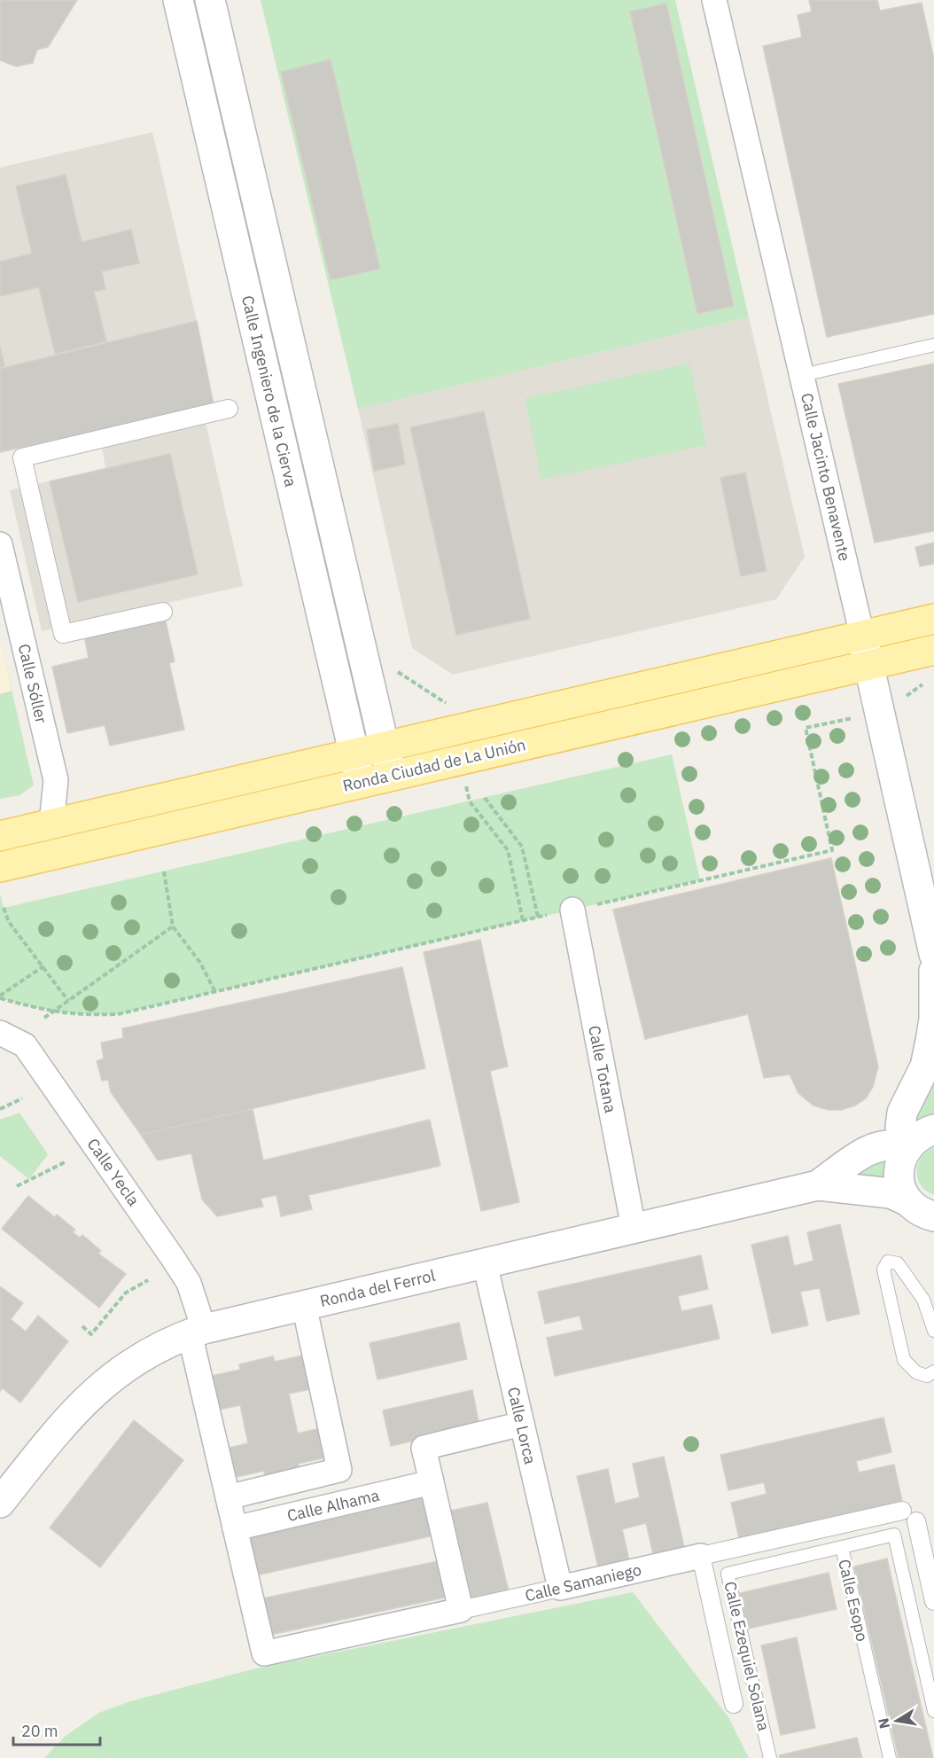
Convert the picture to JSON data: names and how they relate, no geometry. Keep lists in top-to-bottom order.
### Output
{
  "streets": {
    "main road": ["Ronda Ciudad de La Unión"],
    "street": [
      "Calle Ingeniero de la Cierva",
      "Calle Jacinto Benavente",
      "Calle Sóller",
      "Calle Totana",
      "Calle Yecla",
      "Ronda del Ferrol",
      "Calle Lorca",
      "Calle Alhama",
      "Calle Samaniego",
      "Calle Ezequiel Solana"
    ],
    "lane": ["Calle Esopo"]
  },
  "crossings": [
    ["Calle Ingeniero de la Cierva", "Ronda Ciudad de La Unión"],
    ["Calle Jacinto Benavente", "Ronda Ciudad de La Unión"],
    ["Calle Sóller", "Ronda Ciudad de La Unión"],
    ["Calle Totana", "Ronda del Ferrol"],
    ["Calle Yecla", "Ronda del Ferrol"],
    ["Calle Yecla", "Calle Alhama"],
    ["Calle Yecla", "Calle Samaniego"],
    ["Ronda del Ferrol", "Calle Lorca"],
    ["Calle Lorca", "Calle Samaniego"],
    ["Calle Samaniego", "Calle Ezequiel Solana"],
    ["Calle Esopo", "Calle Ezequiel Solana"]
  ],
  "scale_bar": "20 m",
  "north": "left"
}
